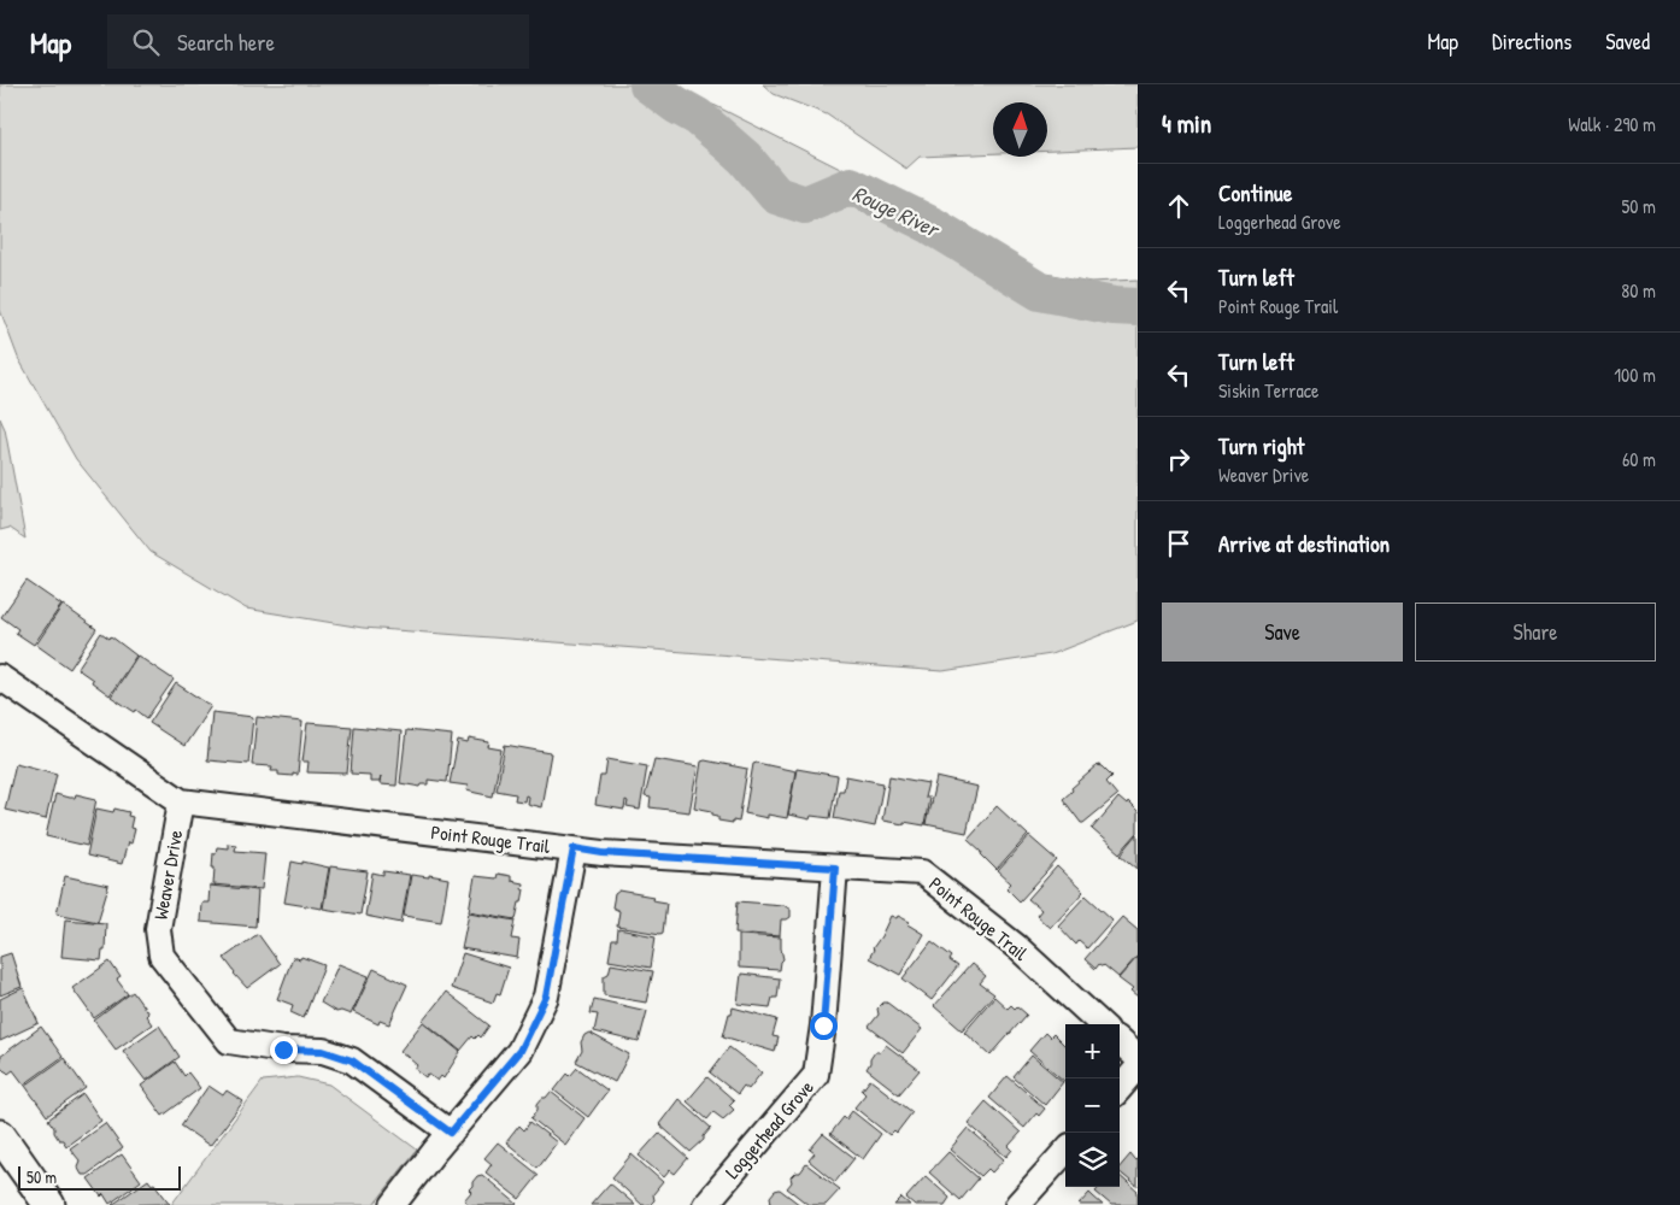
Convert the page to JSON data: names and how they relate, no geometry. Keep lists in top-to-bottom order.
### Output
{
  "streets": {
    "street": ["Point Rouge Trail", "Weaver Drive", "Loggerhead Grove"]
  },
  "crossings": [
    ["Point Rouge Trail", "Weaver Drive"],
    ["Point Rouge Trail", "Loggerhead Grove"]
  ],
  "water": ["Rouge River"],
  "scale_bar": "50 m",
  "north": "top",
  "page": {
    "header": "Map",
    "search": "Search here",
    "nav": ["Map", "Directions", "Saved"],
    "heading": ["4 min", "Walk · 290 m"],
    "list": [
      ["Continue", "Loggerhead Grove", "50 m"],
      ["Turn left", "Point Rouge Trail", "80 m"],
      ["Turn left", "Siskin Terrace", "100 m"],
      ["Turn right", "Weaver Drive", "60 m"],
      "Arrive at destination"
    ],
    "buttons": ["Save", "Share"],
    "map_buttons": ["+", "−"],
    "scale": "50 m"
  }
}
